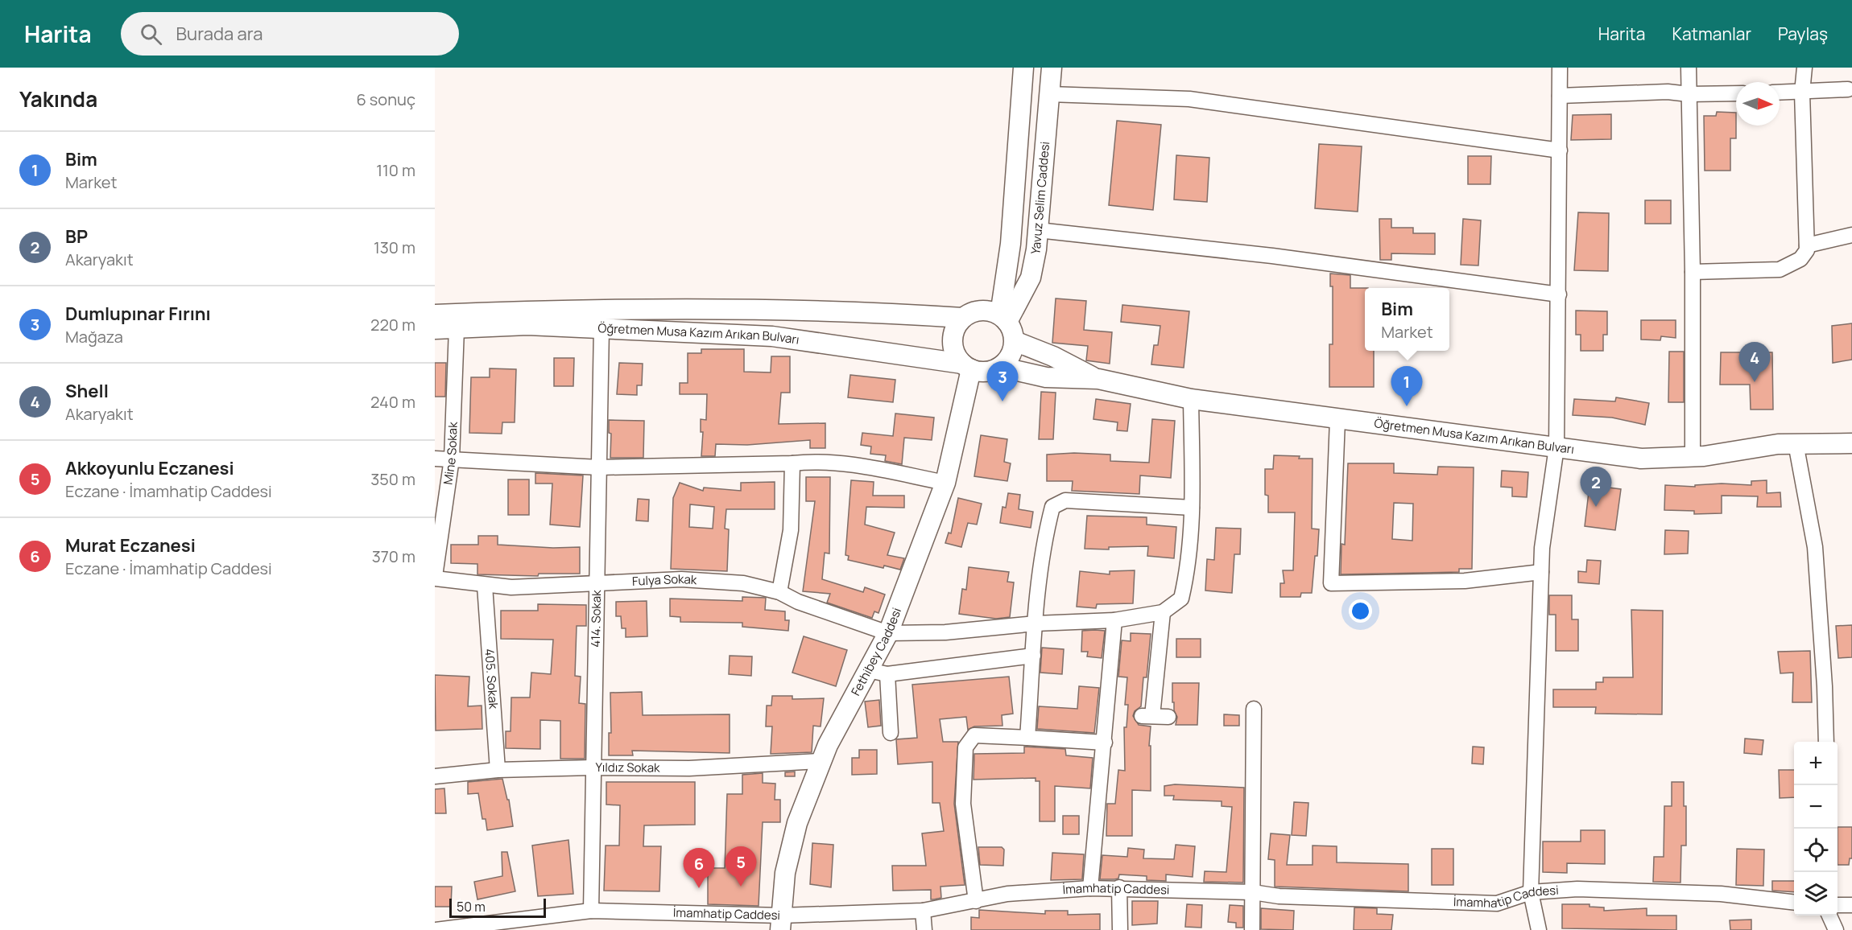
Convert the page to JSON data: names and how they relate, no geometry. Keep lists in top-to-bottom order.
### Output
{
  "streets": {
    "street": [
      "Yavuz Selim Caddesi",
      "Öğretmen Musa Kazım Arıkan Bulvarı",
      "Mine Sokak",
      "Fulya Sokak",
      "414. Sokak",
      "Fethibey Caddesi",
      "405. Sokak",
      "Yıldız Sokak",
      "İmamhatip Caddesi"
    ]
  },
  "crossings": [
    ["Yavuz Selim Caddesi", "Öğretmen Musa Kazım Arıkan Bulvarı"],
    ["Yavuz Selim Caddesi", "Fethibey Caddesi"],
    ["Öğretmen Musa Kazım Arıkan Bulvarı", "Mine Sokak"],
    ["Öğretmen Musa Kazım Arıkan Bulvarı", "414. Sokak"],
    ["Öğretmen Musa Kazım Arıkan Bulvarı", "Fethibey Caddesi"],
    ["Mine Sokak", "Fulya Sokak"],
    ["Fulya Sokak", "414. Sokak"],
    ["Fulya Sokak", "Fethibey Caddesi"],
    ["Fulya Sokak", "405. Sokak"],
    ["414. Sokak", "Yıldız Sokak"],
    ["414. Sokak", "İmamhatip Caddesi"],
    ["Fethibey Caddesi", "Yıldız Sokak"],
    ["Fethibey Caddesi", "İmamhatip Caddesi"],
    ["405. Sokak", "Yıldız Sokak"]
  ],
  "scale_bar": "50 m",
  "north": "right",
  "page": {
    "header": "Harita",
    "search": "Burada ara",
    "nav": ["Harita", "Katmanlar", "Paylaş"],
    "heading": ["Yakında", "6 sonuç"],
    "list": [
      {
        "mark": "1",
        "name": "Bim",
        "note": "Market",
        "value": "110 m"
      },
      {
        "mark": "2",
        "name": "BP",
        "note": "Akaryakıt",
        "value": "130 m"
      },
      {
        "mark": "3",
        "name": "Dumlupınar Fırını",
        "note": "Mağaza",
        "value": "220 m"
      },
      {
        "mark": "4",
        "name": "Shell",
        "note": "Akaryakıt",
        "value": "240 m"
      },
      {
        "mark": "5",
        "name": "Akkoyunlu Eczanesi",
        "note": "Eczane · İmamhatip Caddesi",
        "value": "350 m"
      },
      {
        "mark": "6",
        "name": "Murat Eczanesi",
        "note": "Eczane · İmamhatip Caddesi",
        "value": "370 m"
      }
    ],
    "popup": ["Bim", "Market"],
    "pins": [
      "4",
      "3",
      "1",
      "2",
      "5",
      "6"
    ],
    "map_buttons": ["+", "−"],
    "scale": "50 m"
  }
}
